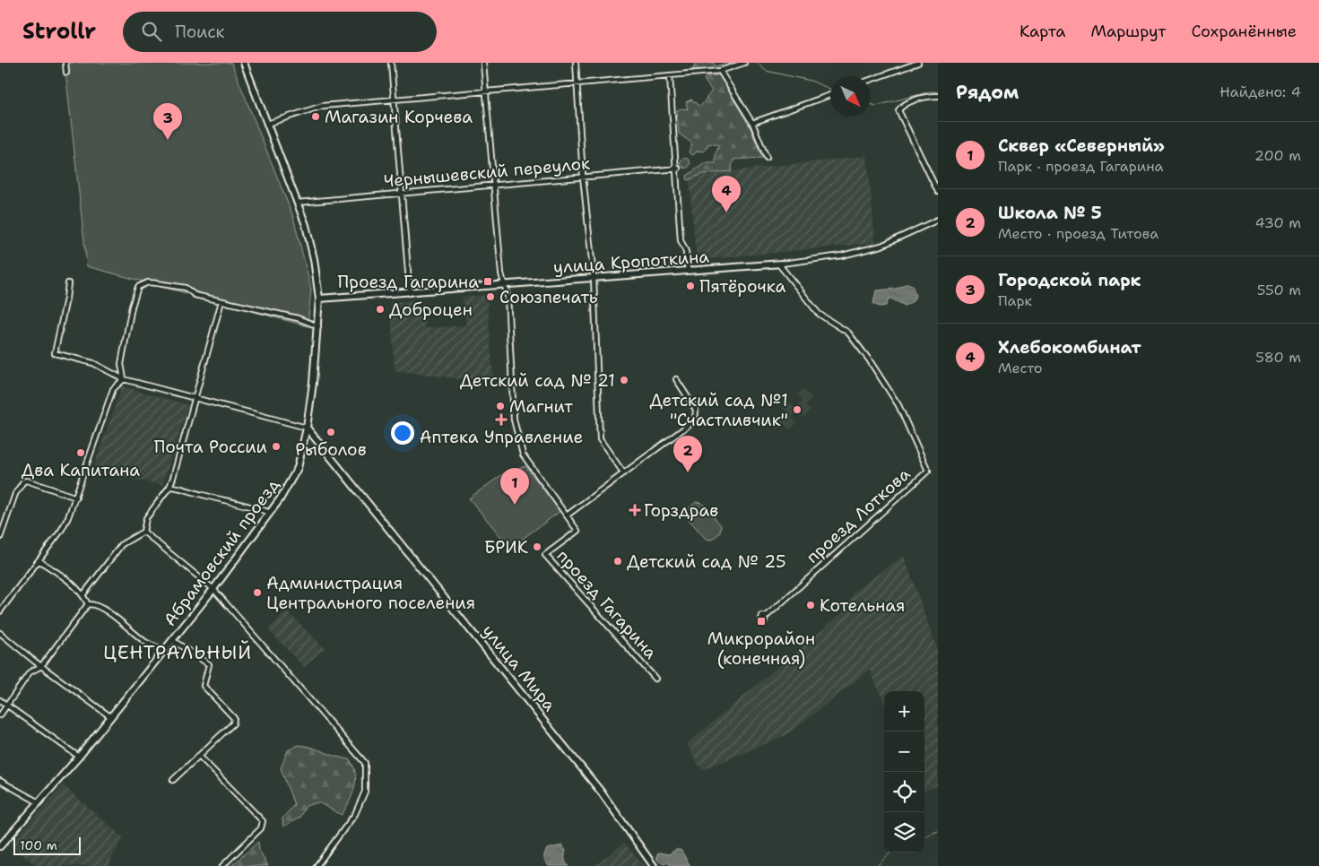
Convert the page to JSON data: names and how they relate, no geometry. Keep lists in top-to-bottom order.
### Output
{
  "streets": {
    "street": [
      "Чернышевский переулок",
      "улица Кропоткина",
      "проезд Лоткова",
      "Абрамовский проезд",
      "проезд Гагарина",
      "улица Мира"
    ]
  },
  "crossings": [
    ["Чернышевский переулок", "Абрамовский проезд"],
    ["Чернышевский переулок", "проезд Гагарина"],
    ["улица Кропоткина", "проезд Лоткова"],
    ["улица Кропоткина", "Абрамовский проезд"],
    ["улица Кропоткина", "проезд Гагарина"],
    ["Абрамовский проезд", "улица Мира"]
  ],
  "districts": ["ЦЕНТРАЛЬНЫЙ"],
  "places": {
    "other": [
      "Магазин Корчева",
      "Пятёрочка",
      "Союзпечать",
      "Доброцен",
      "Детский сад № 21",
      "Магнит",
      "Детский сад №1 \"Счастливчик\"",
      "Рыболов",
      "Почта России",
      "Два Капитана",
      "БРИК",
      "Детский сад № 25",
      "Администрация Центрального поселения",
      "Котельная"
    ],
    "transit": ["Проезд Гагарина", "Микрорайон (конечная)"],
    "health": ["Аптека Управление", "Горздрав"]
  },
  "scale_bar": "100 m",
  "north": "bottom right",
  "page": {
    "header": "Strollr",
    "search": "Поиск",
    "nav": ["Карта", "Маршрут", "Сохранённые"],
    "heading": ["Рядом", "Найдено: 4"],
    "pins": [
      "3",
      "4",
      "2",
      "1"
    ],
    "list": [
      {
        "mark": "1",
        "name": "Сквер «Северный»",
        "note": "Парк · проезд Гагарина",
        "value": "200 m"
      },
      {
        "mark": "2",
        "name": "Школа № 5",
        "note": "Место · проезд Титова",
        "value": "430 m"
      },
      {
        "mark": "3",
        "name": "Городской парк",
        "note": "Парк",
        "value": "550 m"
      },
      {
        "mark": "4",
        "name": "Хлебокомбинат",
        "note": "Место",
        "value": "580 m"
      }
    ],
    "map_buttons": ["+", "−"],
    "scale": "100 m"
  }
}
